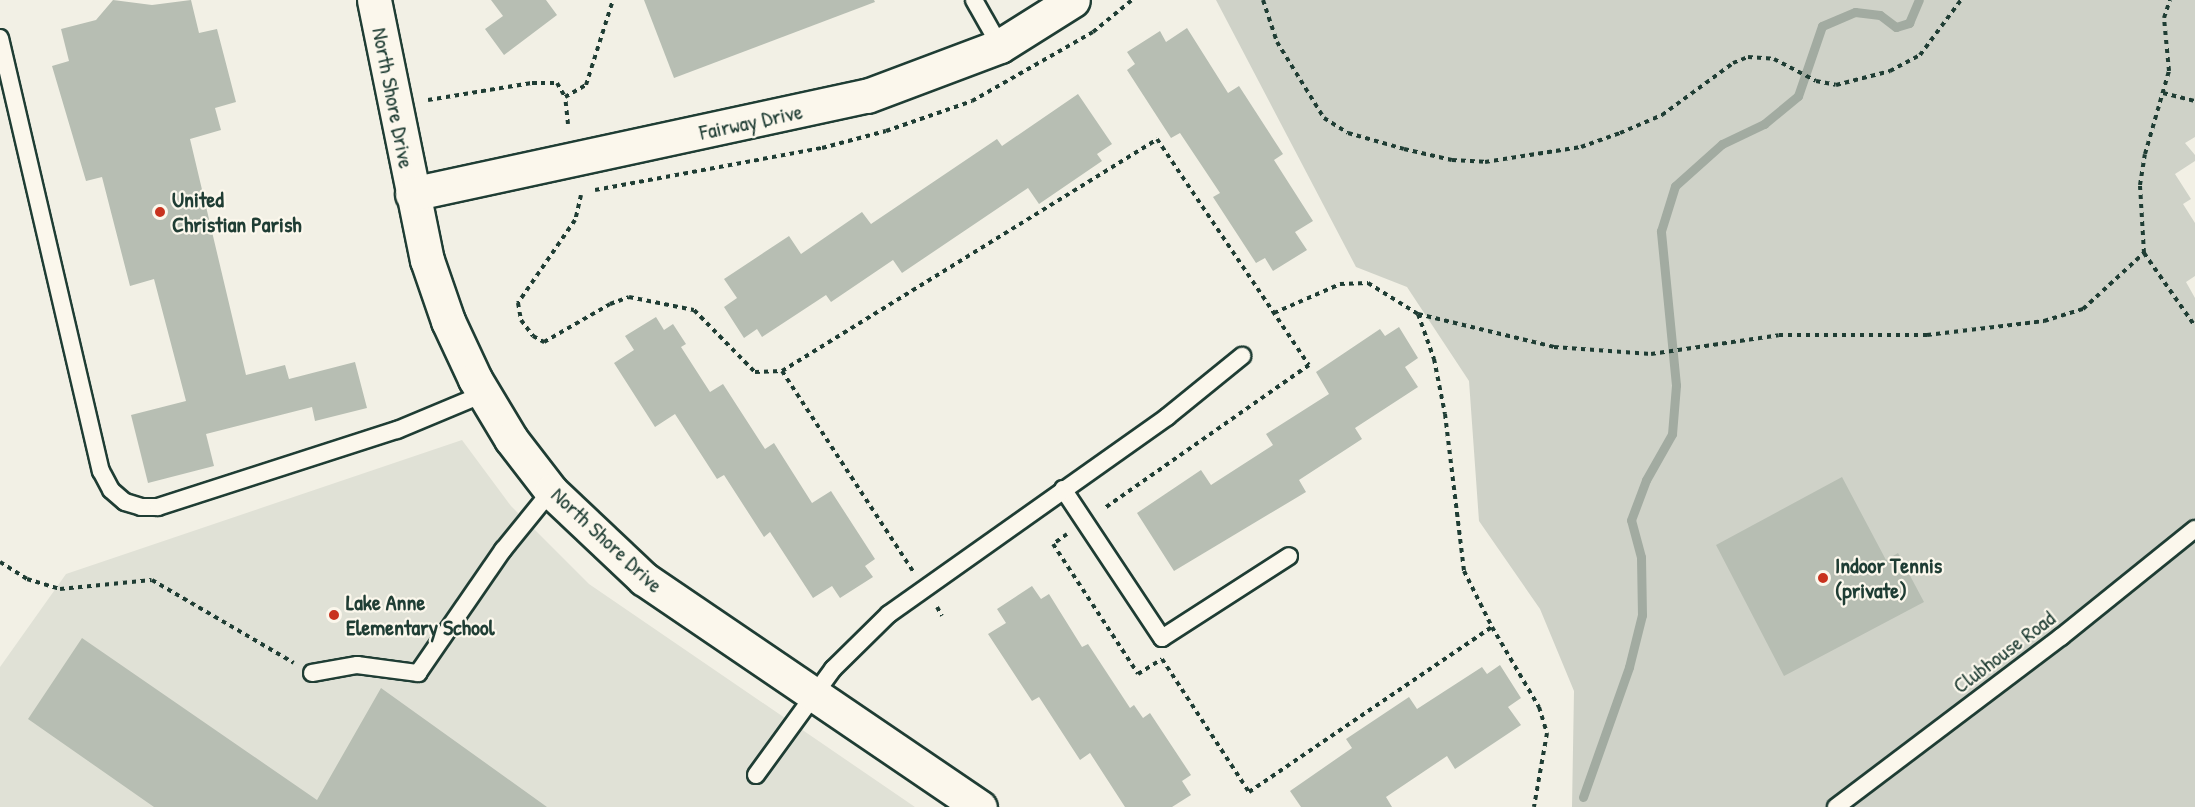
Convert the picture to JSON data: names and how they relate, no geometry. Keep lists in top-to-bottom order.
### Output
{
  "streets": {
    "street": ["North Shore Drive", "Fairway Drive"],
    "lane": ["Clubhouse Road"]
  },
  "crossings": [
    ["North Shore Drive", "Fairway Drive"]
  ],
  "places": ["United Christian Parish", "Indoor Tennis (private)", "Lake Anne Elementary School"]
}
